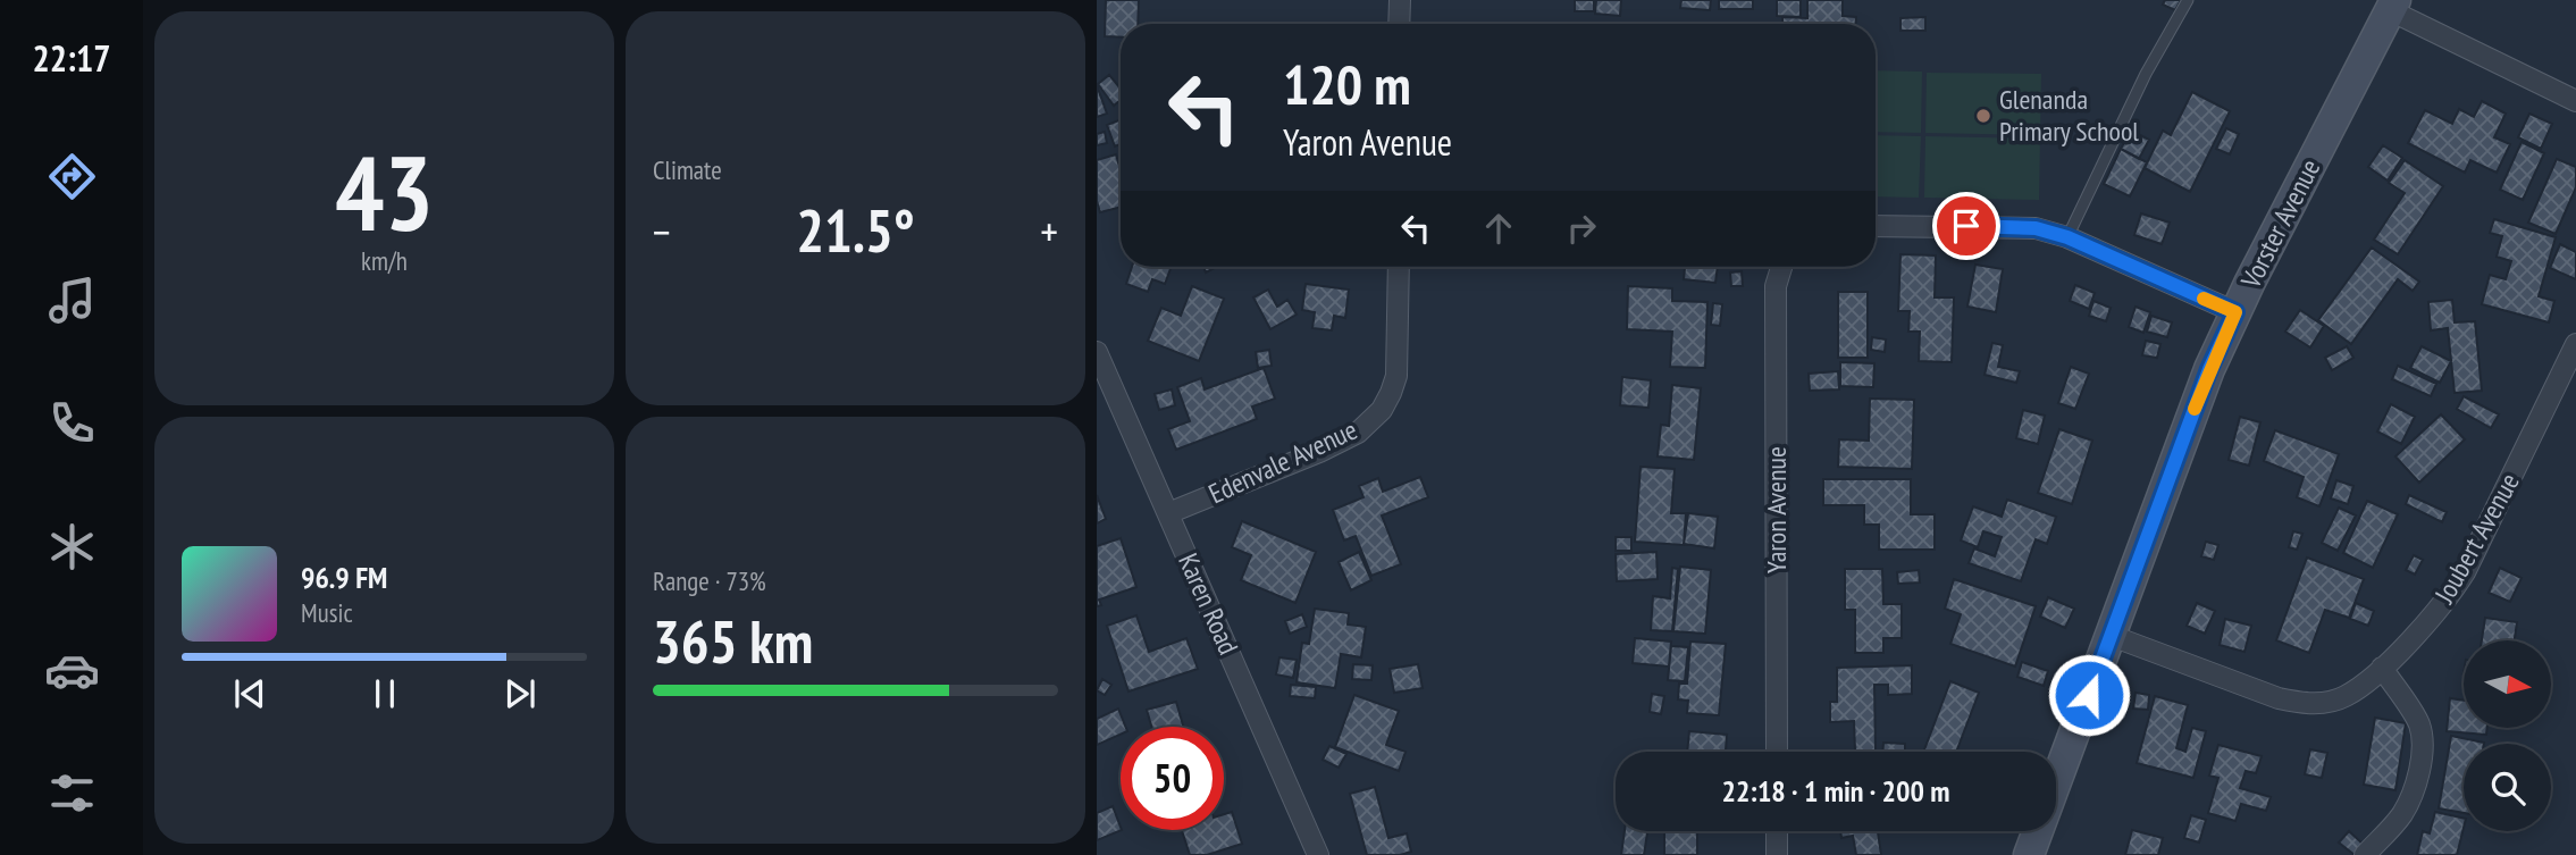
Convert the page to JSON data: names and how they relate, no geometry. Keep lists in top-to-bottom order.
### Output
{
  "streets": {
    "main road": ["Vorster Avenue"],
    "street": [
      "Edenvale Avenue",
      "Yaron Avenue",
      "Joubert Avenue",
      "Karen Road"
    ]
  },
  "crossings": [
    ["Vorster Avenue", "Joubert Avenue"],
    ["Edenvale Avenue", "Karen Road"]
  ],
  "places": ["Glenanda Primary School"],
  "north": "right",
  "page": {
    "tabs": "22:17",
    "tile": [
      ["43", "km/h"],
      "Climate",
      ["Range · 73%", "365 km"]
    ],
    "turn": ["120 m", "Yaron Avenue"],
    "heat": ["−", "21.5°", "+"],
    "song": ["96.9 FM", "Music"],
    "limit": "50",
    "trip": "22:18 · 1 min · 200 m"
  }
}
